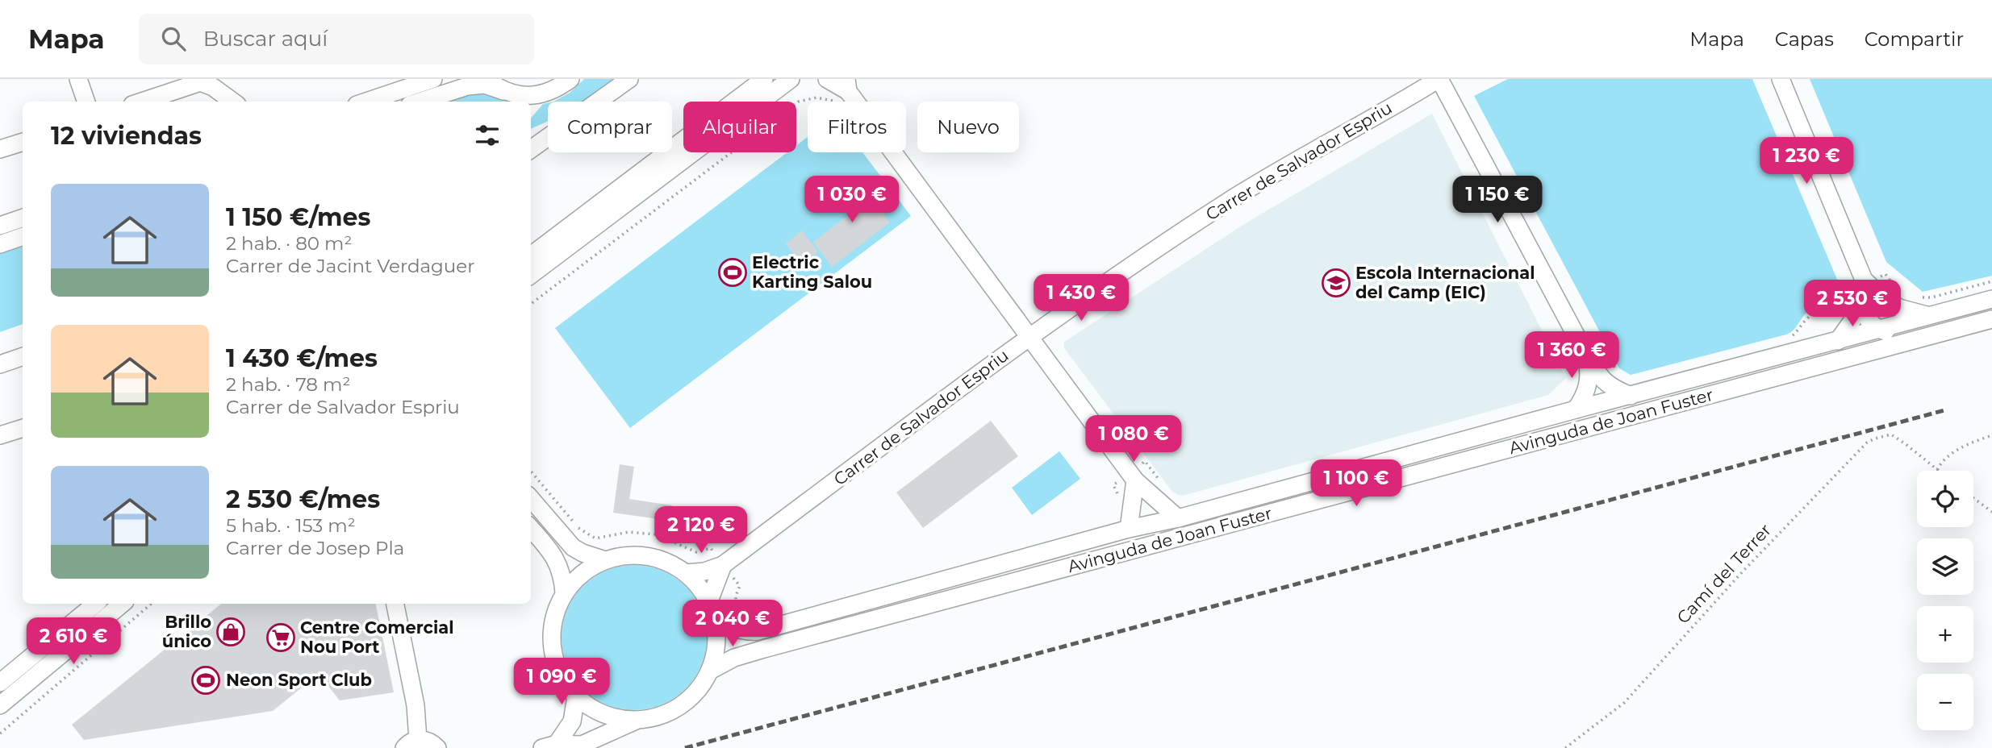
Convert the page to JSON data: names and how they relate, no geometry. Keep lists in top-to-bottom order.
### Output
{
  "streets": {
    "street": ["Carrer de Salvador Espriu", "Avinguda de Joan Fuster"],
    "path": ["Camí del Terrer"]
  },
  "crossings": [
    ["Carrer de Salvador Espriu", "Avinguda de Joan Fuster"]
  ],
  "places": {
    "sports": ["Electric Karting Salou", "Neon Sport Club"],
    "school or university": ["Escola Internacional del Camp (EIC)"],
    "shop": ["Brillo único"],
    "supermarket": ["Centre Comercial Nou Port"]
  },
  "page": {
    "header": "Mapa",
    "search": "Buscar aquí",
    "nav": ["Mapa", "Capas", "Compartir"],
    "chip": [
      "Comprar",
      "Alquilar",
      "Filtros",
      "Nuevo"
    ],
    "heading": "12 viviendas",
    "price": [
      "1 230 €",
      "1 030 €",
      "1 150 €",
      "1 430 €",
      "2 530 €",
      "1 360 €",
      "1 080 €",
      "1 100 €",
      "2 120 €",
      "2 040 €",
      "2 610 €",
      "1 090 €"
    ],
    "list": [
      {
        "name": "1 150 €/mes",
        "note": "2 hab. · 80 m² · Carrer de Jacint Verdaguer"
      },
      {
        "name": "1 430 €/mes",
        "note": "2 hab. · 78 m² · Carrer de Salvador Espriu"
      },
      {
        "name": "2 530 €/mes",
        "note": "5 hab. · 153 m² · Carrer de Josep Pla"
      }
    ],
    "map_buttons": ["+", "−"]
  }
}
